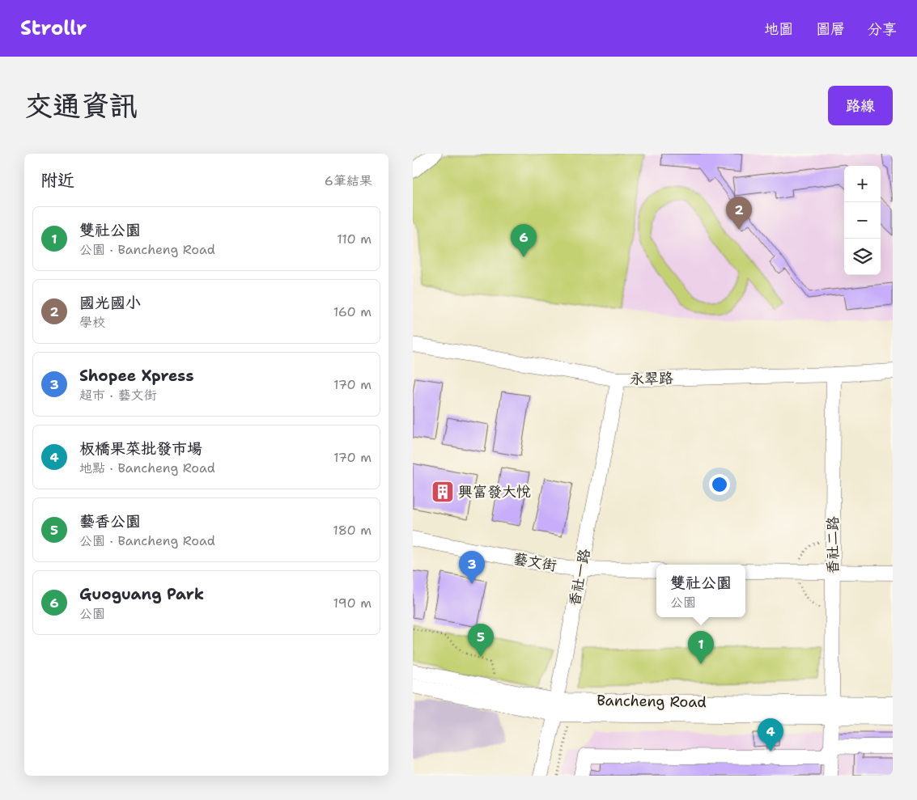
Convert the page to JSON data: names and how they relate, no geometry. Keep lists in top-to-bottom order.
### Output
{
  "streets": {
    "street": [
      "永翠路",
      "香社二路",
      "藝文街",
      "香社一路",
      "Bancheng Road"
    ]
  },
  "crossings": [
    ["永翠路", "香社二路"],
    ["永翠路", "香社一路"],
    ["香社二路", "Bancheng Road"],
    ["藝文街", "香社一路"],
    ["香社一路", "Bancheng Road"]
  ],
  "places": {
    "building": ["興富發大悦"]
  },
  "page": {
    "header": "Strollr",
    "nav": ["地圖", "圖層", "分享"],
    "buttons": "路線",
    "title": "交通資訊",
    "heading": ["附近", "6筆結果"],
    "map_buttons": ["+", "−"],
    "pins": [
      "2",
      "6",
      "3",
      "5",
      "1",
      "4"
    ],
    "list": [
      {
        "mark": "1",
        "name": "雙社公園",
        "note": "公園 · Bancheng Road",
        "value": "110 m"
      },
      {
        "mark": "2",
        "name": "國光國小",
        "note": "學校",
        "value": "160 m"
      },
      {
        "mark": "3",
        "name": "Shopee Xpress",
        "note": "超市 · 藝文街",
        "value": "170 m"
      },
      {
        "mark": "4",
        "name": "板橋果菜批發市場",
        "note": "地點 · Bancheng Road",
        "value": "170 m"
      },
      {
        "mark": "5",
        "name": "藝香公園",
        "note": "公園 · Bancheng Road",
        "value": "180 m"
      },
      {
        "mark": "6",
        "name": "Guoguang Park",
        "note": "公園",
        "value": "190 m"
      }
    ],
    "popup": ["雙社公園", "公園"]
  }
}
